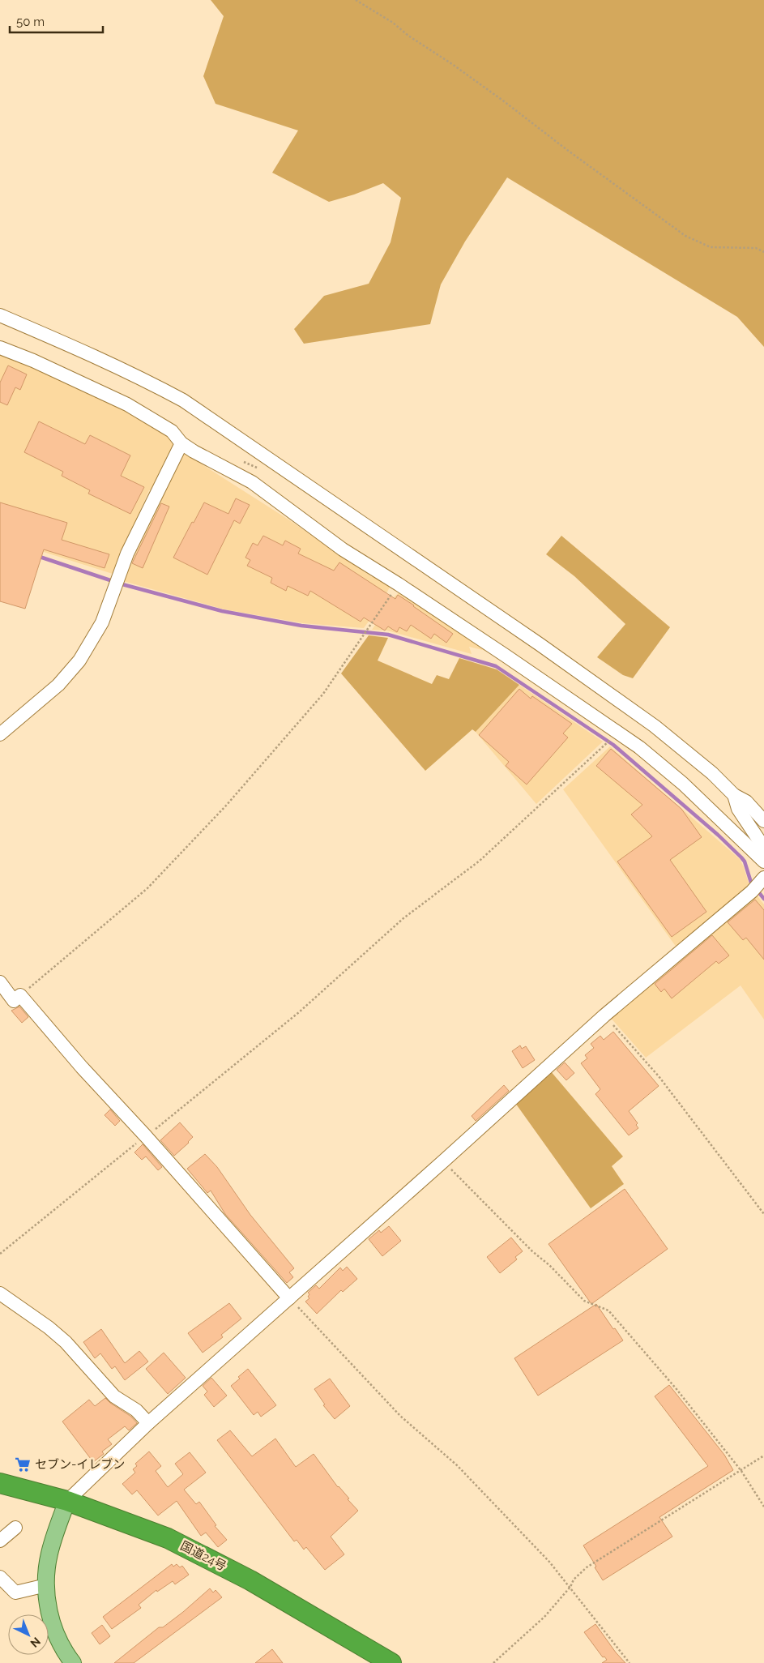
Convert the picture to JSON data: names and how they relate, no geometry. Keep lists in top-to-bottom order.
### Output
{
  "streets": {
    "highway": ["国道24号"]
  },
  "places": {
    "supermarket": ["セブン-イレブン"]
  },
  "scale_bar": "50 m",
  "north": "bottom right"
}
